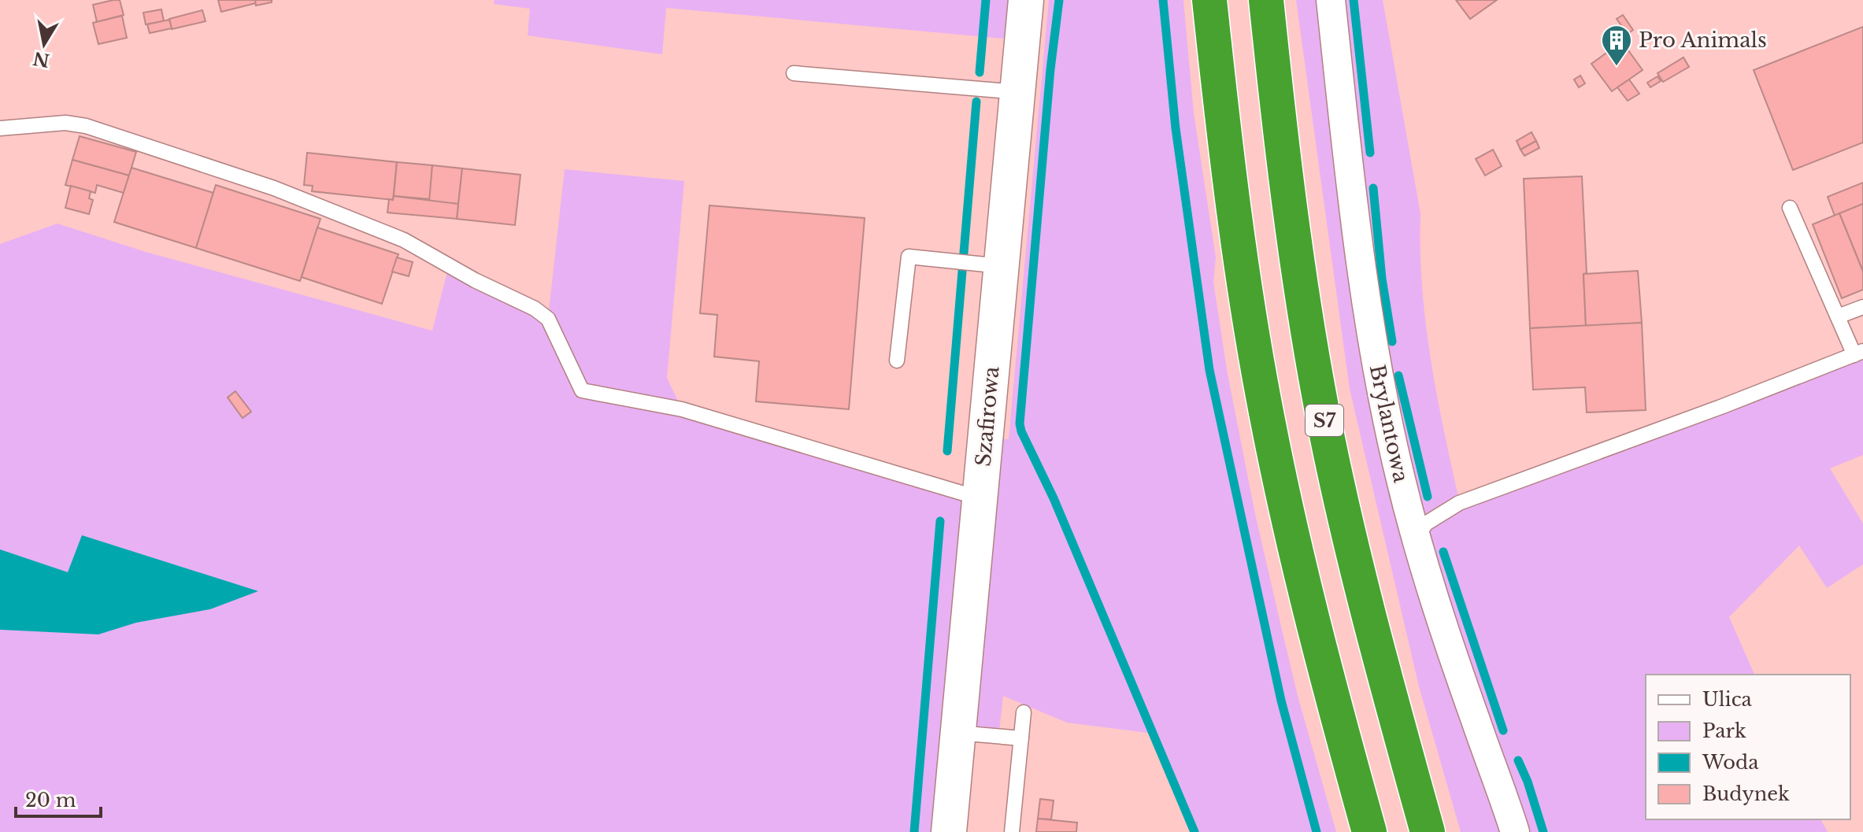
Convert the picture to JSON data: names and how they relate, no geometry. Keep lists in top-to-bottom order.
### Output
{
  "streets": {
    "highway": ["S7"],
    "street": ["Szafirowa", "Brylantowa"]
  },
  "places": {
    "building": ["Pro Animals"]
  },
  "legend": [
    "Ulica",
    "Park",
    "Woda",
    "Budynek"
  ],
  "scale_bar": "20 m",
  "north": "bottom"
}
